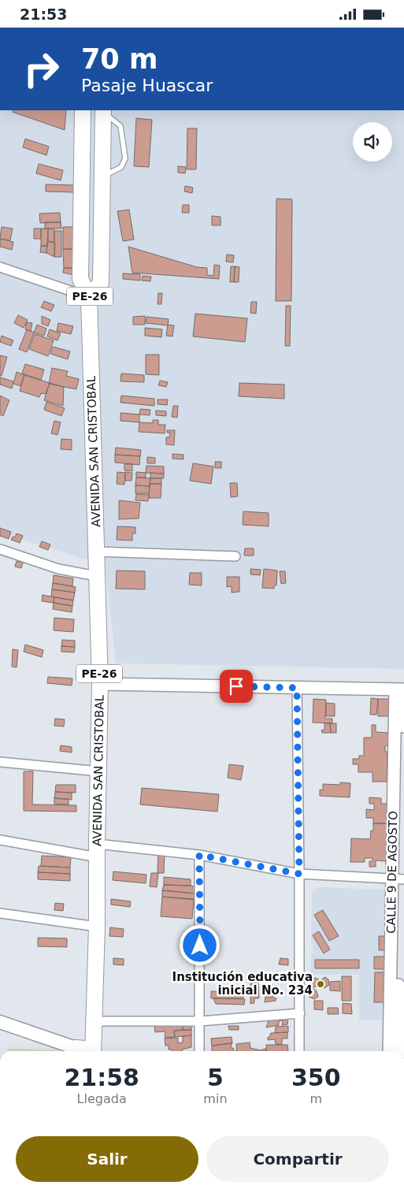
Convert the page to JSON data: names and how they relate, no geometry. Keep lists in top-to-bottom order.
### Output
{
  "streets": {
    "highway": ["PE-26", "AVENIDA SAN CRISTOBAL"],
    "street": ["CALLE 9 DE AGOSTO"]
  },
  "crossings": [
    ["PE-26", "AVENIDA SAN CRISTOBAL"]
  ],
  "places": ["Institución educativa inicial No. 234"],
  "page": {
    "status": "21:53",
    "turn": ["70 m", "Pasaje Huascar"],
    "eta": [
      "21:58",
      "Llegada",
      "5",
      "min",
      "350",
      "m"
    ],
    "buttons": ["Salir", "Compartir"]
  }
}
